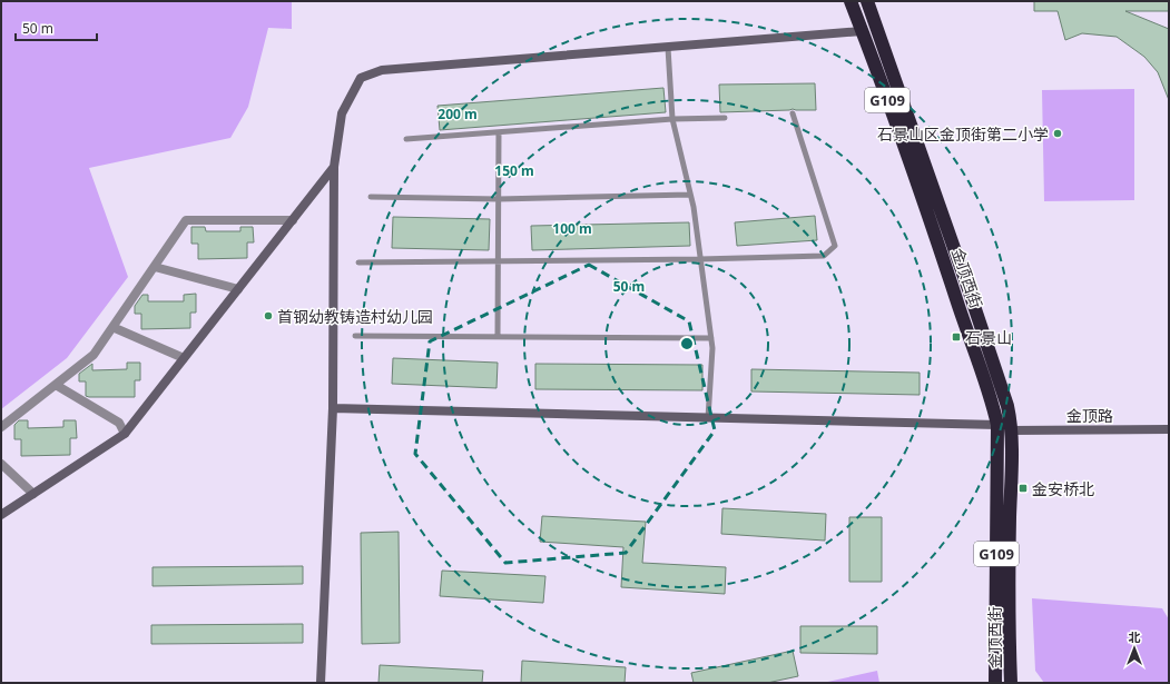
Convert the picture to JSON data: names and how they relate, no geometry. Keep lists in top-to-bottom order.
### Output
{
  "streets": {
    "highway": ["G109", "金顶西街"],
    "street": ["金顶路"]
  },
  "crossings": [
    ["金顶西街", "金顶路"]
  ],
  "places": {
    "other": ["石景山区金顶街第二小学", "首钢幼教铸造村幼儿园"],
    "transit": ["石景山", "金安桥北"]
  },
  "scale_bar": "50 m",
  "north": "top",
  "rings": [
    "200 m",
    "150 m",
    "100 m",
    "50 m"
  ]
}
